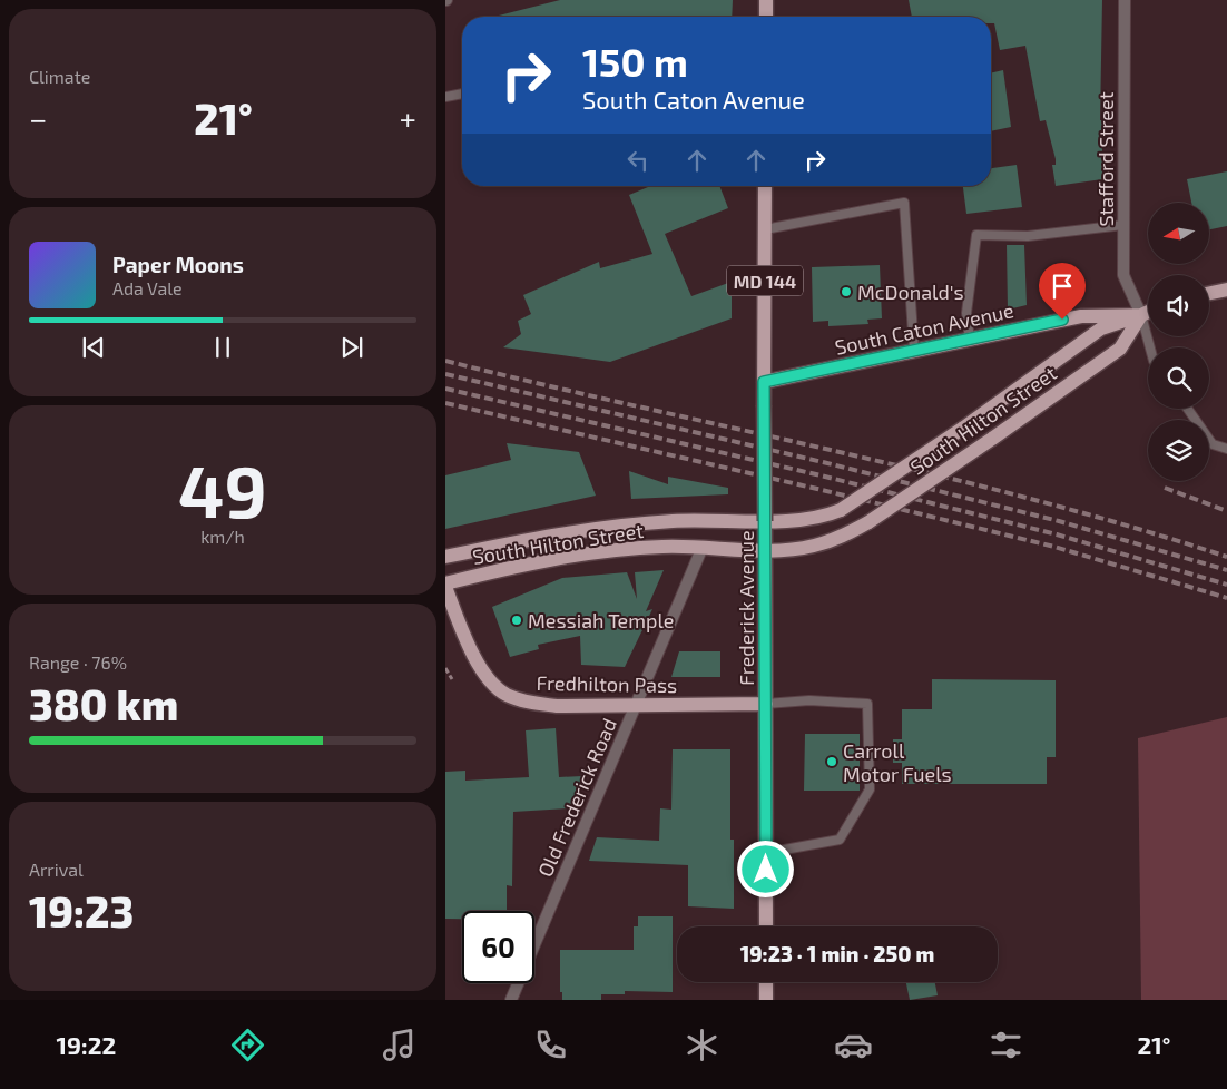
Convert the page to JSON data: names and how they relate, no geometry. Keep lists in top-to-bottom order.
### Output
{
  "streets": {
    "main road": [
      "MD 144",
      "South Caton Avenue",
      "South Hilton Street",
      "Frederick Avenue",
      "Fredhilton Pass"
    ],
    "street": ["Stafford Street", "Old Frederick Road"]
  },
  "crossings": [
    ["Stafford Street", "South Caton Avenue"],
    ["Stafford Street", "South Hilton Street"],
    ["South Caton Avenue", "South Hilton Street"],
    ["South Caton Avenue", "Frederick Avenue"],
    ["South Hilton Street", "Frederick Avenue"],
    ["South Hilton Street", "Fredhilton Pass"],
    ["South Hilton Street", "Old Frederick Road"],
    ["Frederick Avenue", "Fredhilton Pass"],
    ["Fredhilton Pass", "Old Frederick Road"]
  ],
  "places": ["McDonald's", "Messiah Temple", "Carroll Motor Fuels"],
  "north": "left",
  "page": {
    "tile": [
      "Climate",
      ["49", "km/h"],
      ["Range · 76%", "380 km"],
      ["Arrival", "19:23"]
    ],
    "turn": ["150 m", "South Caton Avenue"],
    "heat": ["−", "21°", "+"],
    "song": ["Paper Moons", "Ada Vale"],
    "limit": "60",
    "trip": "19:23 · 1 min · 250 m",
    "tabs": ["19:22", "21°"]
  }
}
